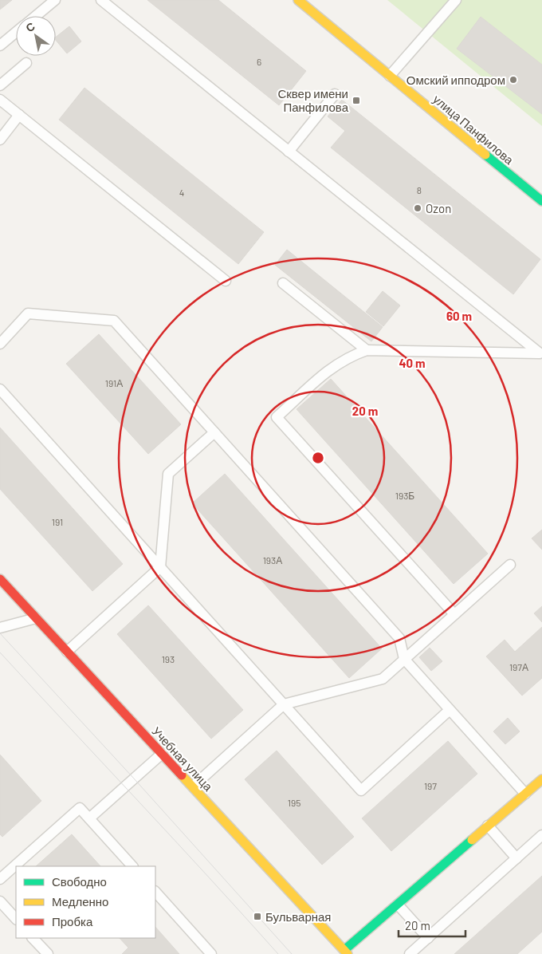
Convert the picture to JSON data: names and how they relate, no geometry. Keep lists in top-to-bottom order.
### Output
{
  "streets": {
    "street": ["улица Панфилова", "Учебная улица"]
  },
  "places": {
    "other": ["Омский ипподром", "Ozon"],
    "transit": ["Сквер имени Панфилова", "Бульварная"]
  },
  "house_numbers": [
    "6",
    "8",
    "4",
    "191А",
    "193Б",
    "191",
    "193А",
    "193",
    "197А",
    "197",
    "195"
  ],
  "legend": ["Свободно", "Медленно", "Пробка"],
  "scale_bar": "20 m",
  "north": "top left",
  "rings": ["60 m", "40 m", "20 m"]
}
